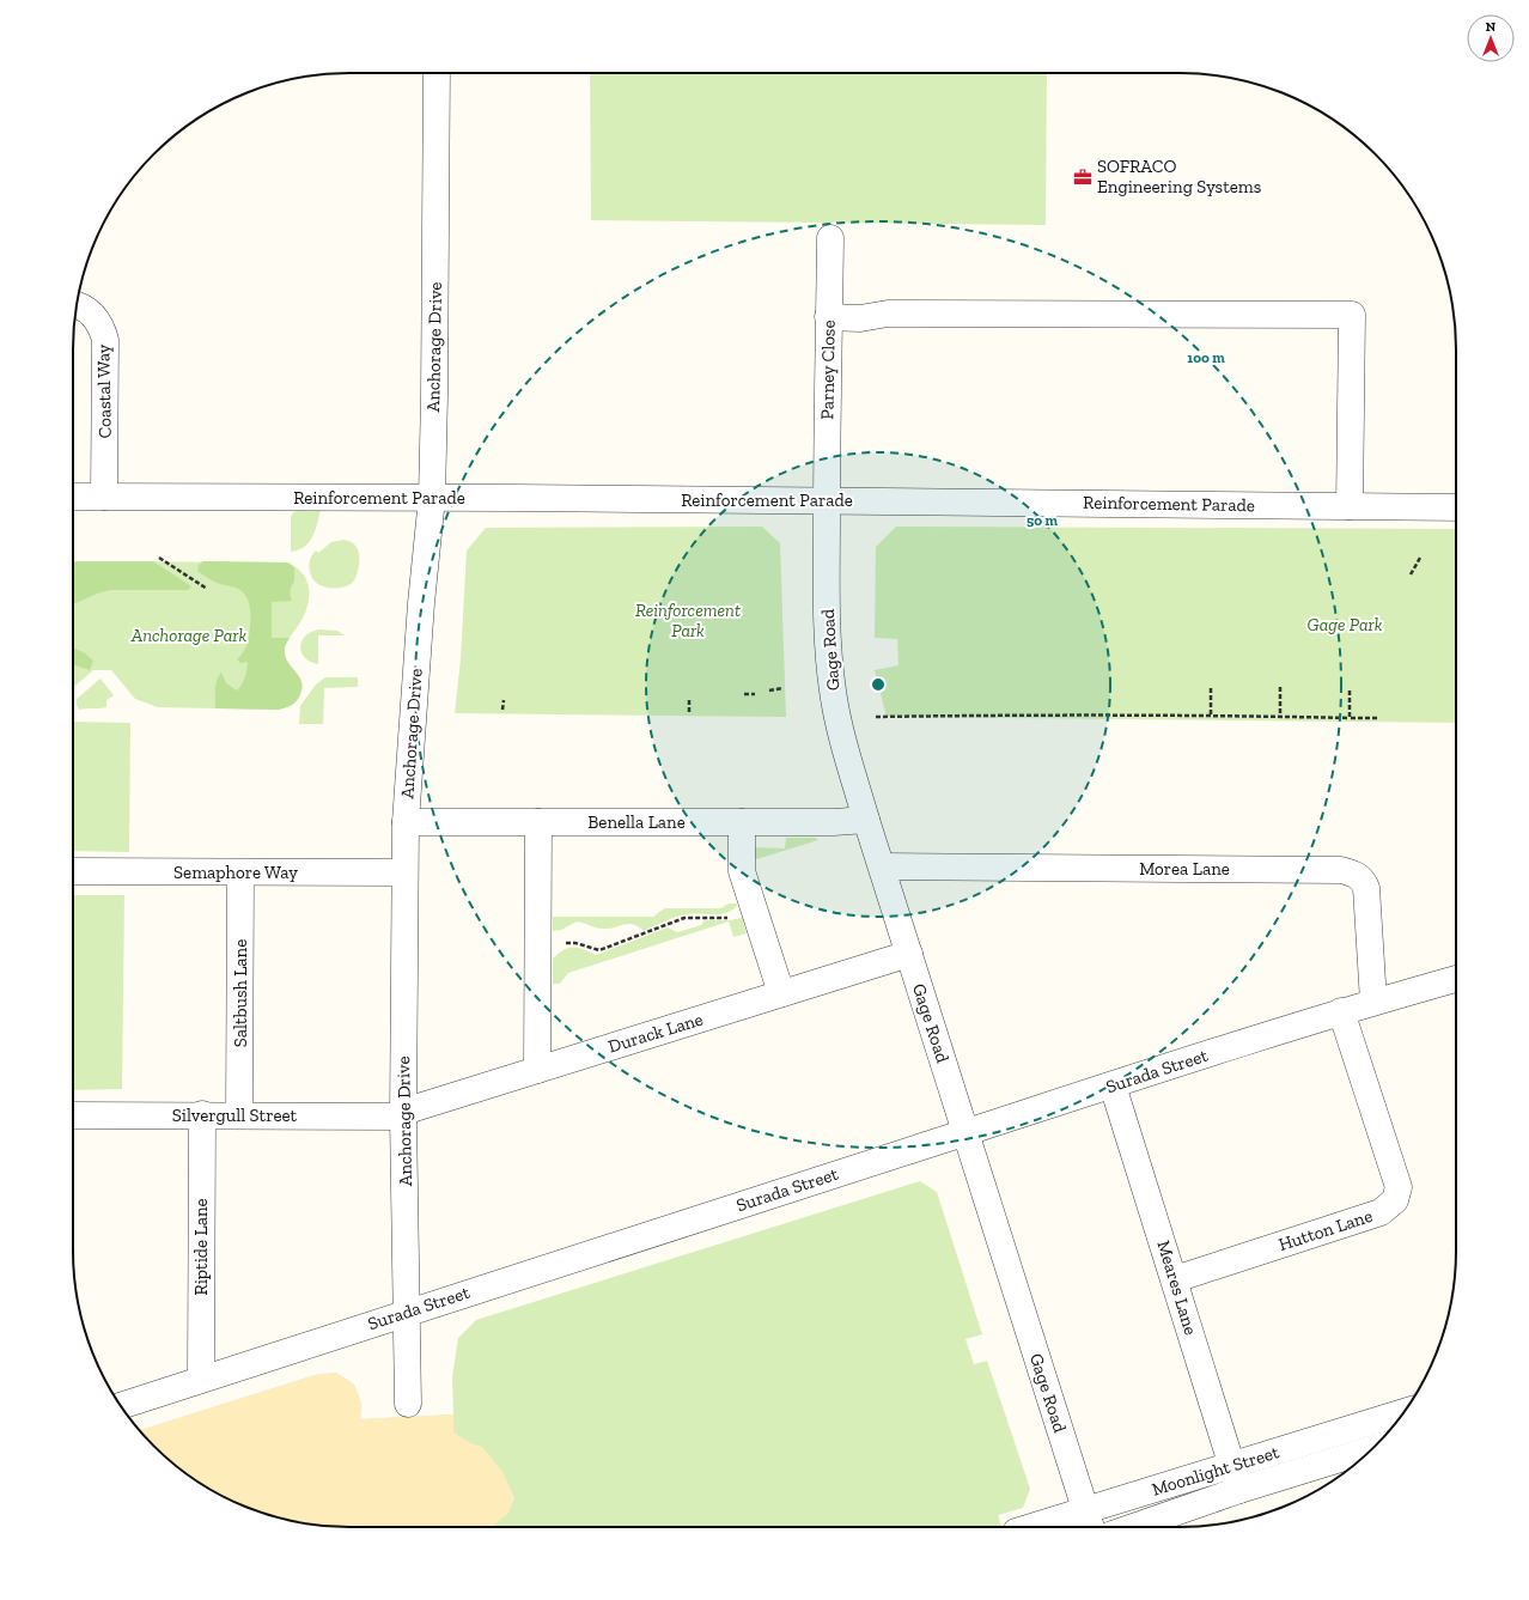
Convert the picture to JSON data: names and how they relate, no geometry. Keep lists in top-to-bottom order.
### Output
{
  "streets": {
    "street": [
      "Anchorage Drive",
      "Parney Close",
      "Coastal Way",
      "Reinforcement Parade",
      "Gage Road",
      "Benella Lane",
      "Morea Lane",
      "Semaphore Way",
      "Saltbush Lane",
      "Durack Lane",
      "Surada Street",
      "Silvergull Street",
      "Hutton Lane",
      "Riptide Lane",
      "Meares Lane",
      "Moonlight Street"
    ]
  },
  "crossings": [
    ["Anchorage Drive", "Reinforcement Parade"],
    ["Anchorage Drive", "Benella Lane"],
    ["Anchorage Drive", "Semaphore Way"],
    ["Anchorage Drive", "Durack Lane"],
    ["Anchorage Drive", "Surada Street"],
    ["Anchorage Drive", "Silvergull Street"],
    ["Parney Close", "Reinforcement Parade"],
    ["Parney Close", "Gage Road"],
    ["Coastal Way", "Reinforcement Parade"],
    ["Reinforcement Parade", "Gage Road"],
    ["Gage Road", "Benella Lane"],
    ["Gage Road", "Morea Lane"],
    ["Gage Road", "Durack Lane"],
    ["Gage Road", "Surada Street"],
    ["Gage Road", "Moonlight Street"],
    ["Morea Lane", "Surada Street"],
    ["Semaphore Way", "Saltbush Lane"],
    ["Saltbush Lane", "Silvergull Street"],
    ["Durack Lane", "Silvergull Street"],
    ["Surada Street", "Hutton Lane"],
    ["Surada Street", "Riptide Lane"],
    ["Surada Street", "Meares Lane"],
    ["Silvergull Street", "Riptide Lane"],
    ["Hutton Lane", "Meares Lane"],
    ["Meares Lane", "Moonlight Street"]
  ],
  "parks": ["Reinforcement Park", "Gage Park", "Anchorage Park"],
  "places": {
    "office": ["SOFRACO Engineering Systems"]
  },
  "north": "top",
  "rings": ["100 m", "50 m"]
}
